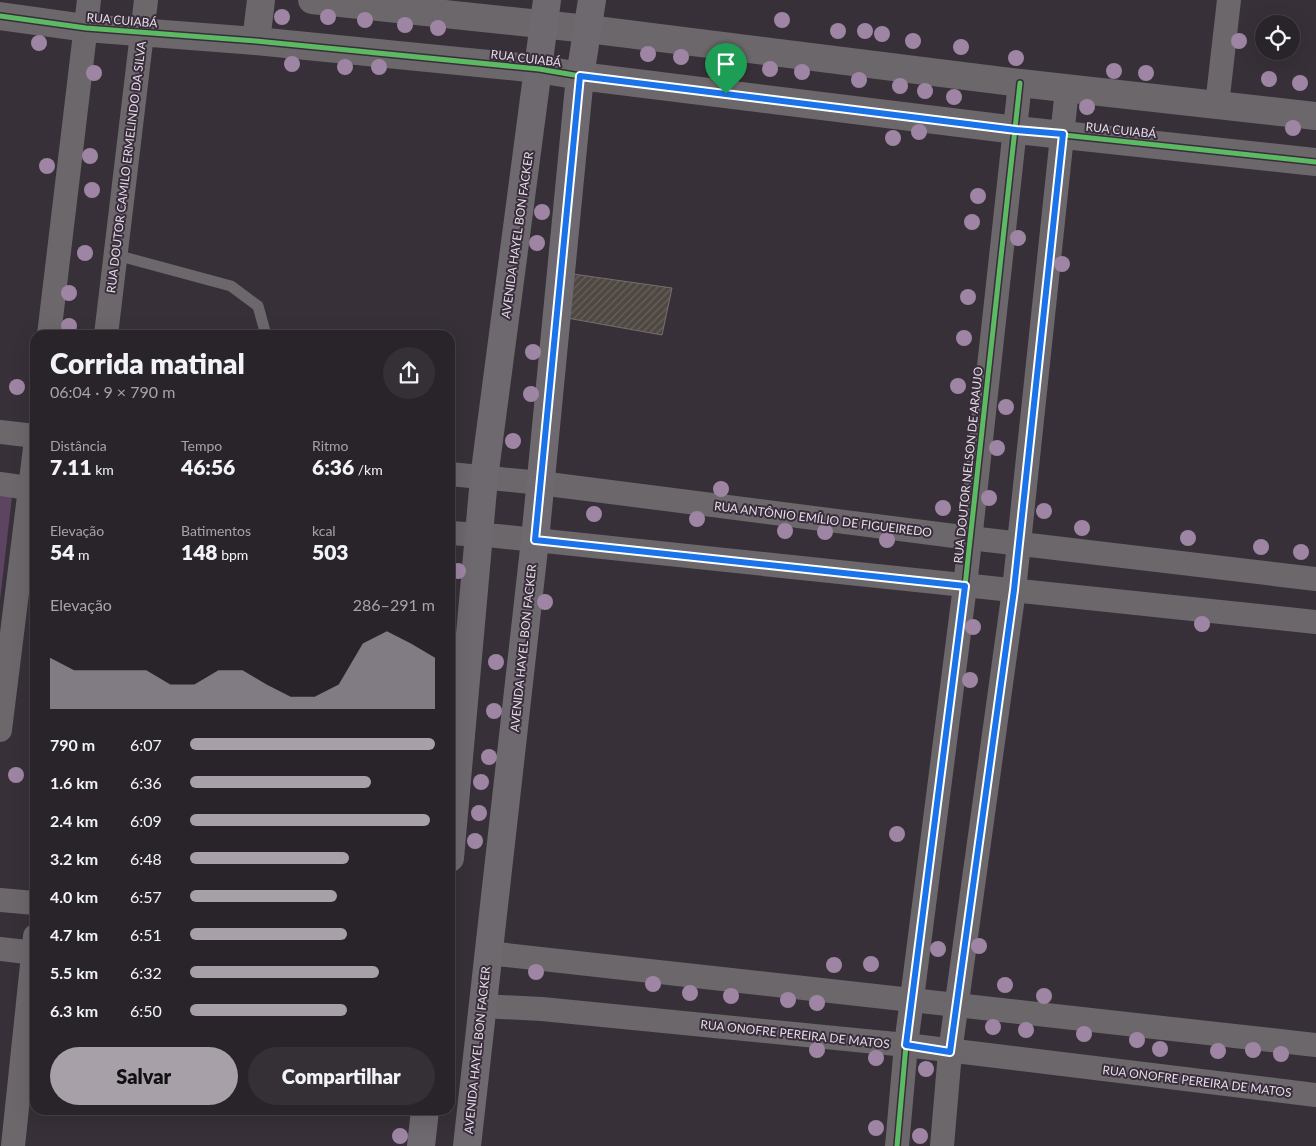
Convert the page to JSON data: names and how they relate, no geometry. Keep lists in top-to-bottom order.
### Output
{
  "streets": {
    "main road": ["AVENIDA HAYEL BON FACKER"],
    "street": [
      "RUA CUIABÁ",
      "RUA DOUTOR CAMILO ERMELINDO DA SILVA",
      "RUA DOUTOR NELSON DE ARAUJO",
      "RUA ANTÔNIO EMÍLIO DE FIGUEIREDO",
      "RUA ONOFRE PEREIRA DE MATOS"
    ]
  },
  "crossings": [
    ["RUA CUIABÁ", "RUA DOUTOR CAMILO ERMELINDO DA SILVA"],
    ["RUA CUIABÁ", "AVENIDA HAYEL BON FACKER"],
    ["RUA CUIABÁ", "RUA DOUTOR NELSON DE ARAUJO"],
    ["AVENIDA HAYEL BON FACKER", "RUA ANTÔNIO EMÍLIO DE FIGUEIREDO"],
    ["AVENIDA HAYEL BON FACKER", "RUA ONOFRE PEREIRA DE MATOS"],
    ["RUA DOUTOR NELSON DE ARAUJO", "RUA ANTÔNIO EMÍLIO DE FIGUEIREDO"],
    ["RUA DOUTOR NELSON DE ARAUJO", "RUA ONOFRE PEREIRA DE MATOS"]
  ],
  "page": {
    "heading": ["Corrida matinal", "06:04 · 9 × 790 m"],
    "stats": [
      ["Distância", "7.11 km"],
      ["Tempo", "46:56"],
      ["Ritmo", "6:36 /km"],
      ["Elevação", "54 m"],
      ["Batimentos", "148 bpm"],
      ["kcal", "503"]
    ],
    "chart": ["Elevação", "286–291 m"],
    "list": [
      {
        "name": "790 m",
        "note": "6:07"
      },
      {
        "name": "1.6 km",
        "note": "6:36"
      },
      {
        "name": "2.4 km",
        "note": "6:09"
      },
      {
        "name": "3.2 km",
        "note": "6:48"
      },
      {
        "name": "4.0 km",
        "note": "6:57"
      },
      {
        "name": "4.7 km",
        "note": "6:51"
      },
      {
        "name": "5.5 km",
        "note": "6:32"
      },
      {
        "name": "6.3 km",
        "note": "6:50"
      }
    ],
    "buttons": ["Salvar", "Compartilhar"]
  }
}
